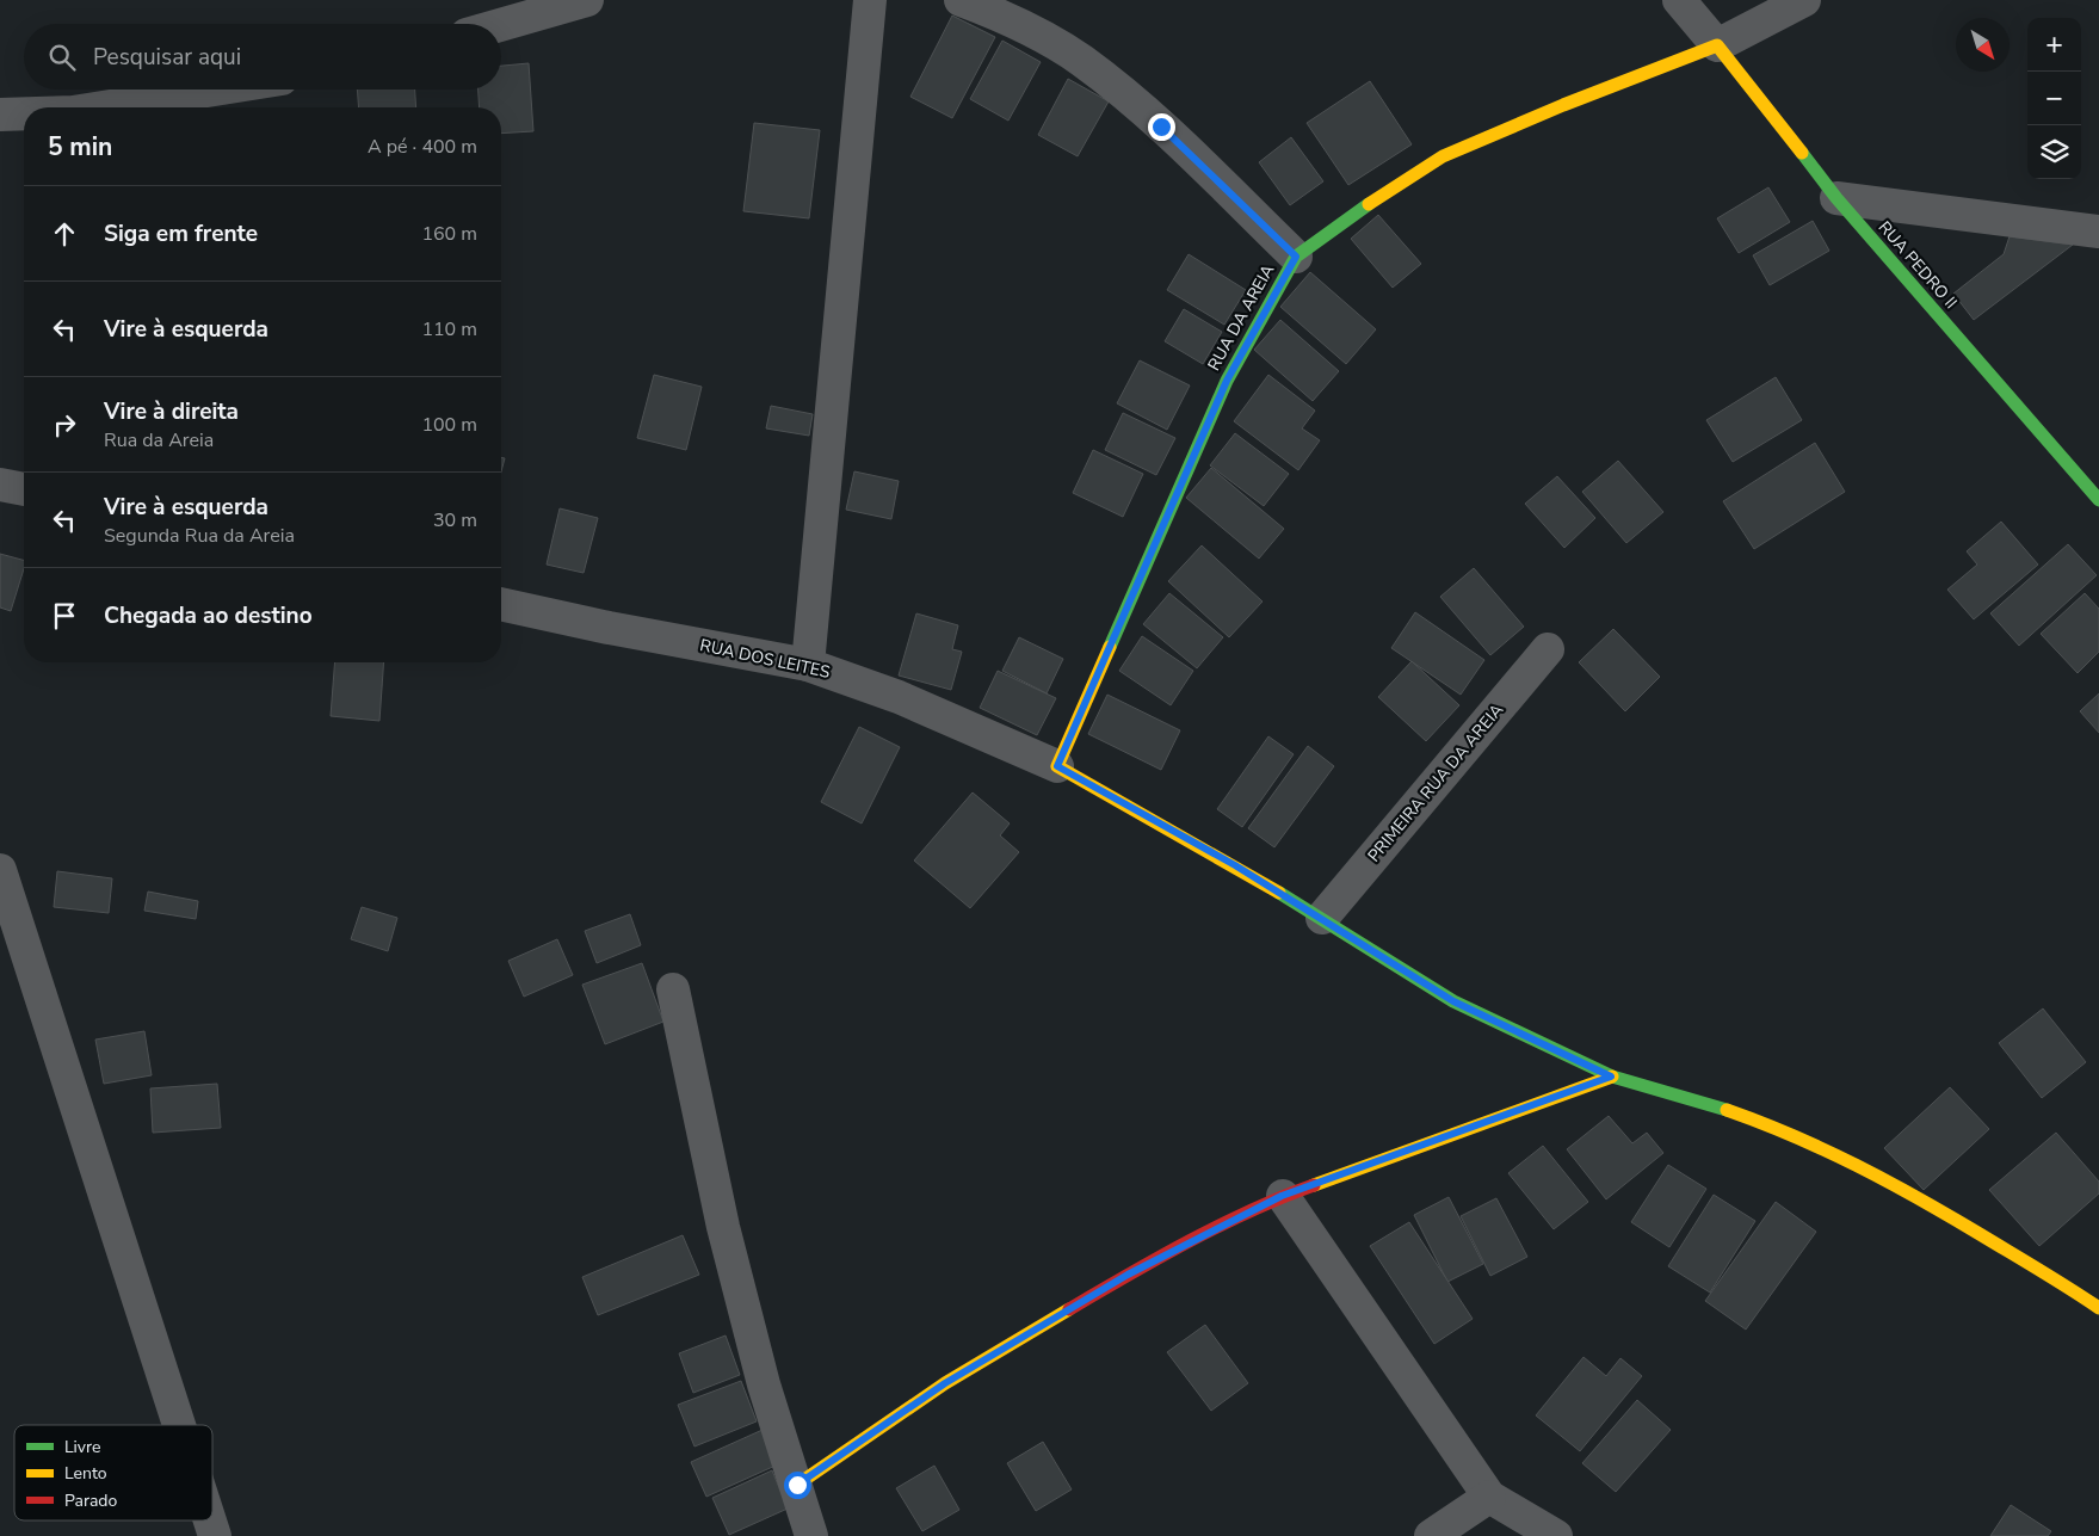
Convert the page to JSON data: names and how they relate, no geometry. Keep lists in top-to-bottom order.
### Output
{
  "streets": {
    "street": [
      "RUA PEDRO II",
      "RUA DA AREIA",
      "RUA DOS LEITES",
      "PRIMEIRA RUA DA AREIA"
    ]
  },
  "crossings": [
    ["RUA PEDRO II", "RUA DA AREIA"],
    ["RUA DA AREIA", "RUA DOS LEITES"]
  ],
  "legend": ["Livre", "Lento", "Parado"],
  "north": "bottom right",
  "page": {
    "map_buttons": ["+", "−"],
    "search": "Pesquisar aqui",
    "heading": ["5 min", "A pé · 400 m"],
    "list": [
      ["Siga em frente", "160 m"],
      ["Vire à esquerda", "110 m"],
      ["Vire à direita", "Rua da Areia", "100 m"],
      ["Vire à esquerda", "Segunda Rua da Areia", "30 m"],
      "Chegada ao destino"
    ]
  }
}
